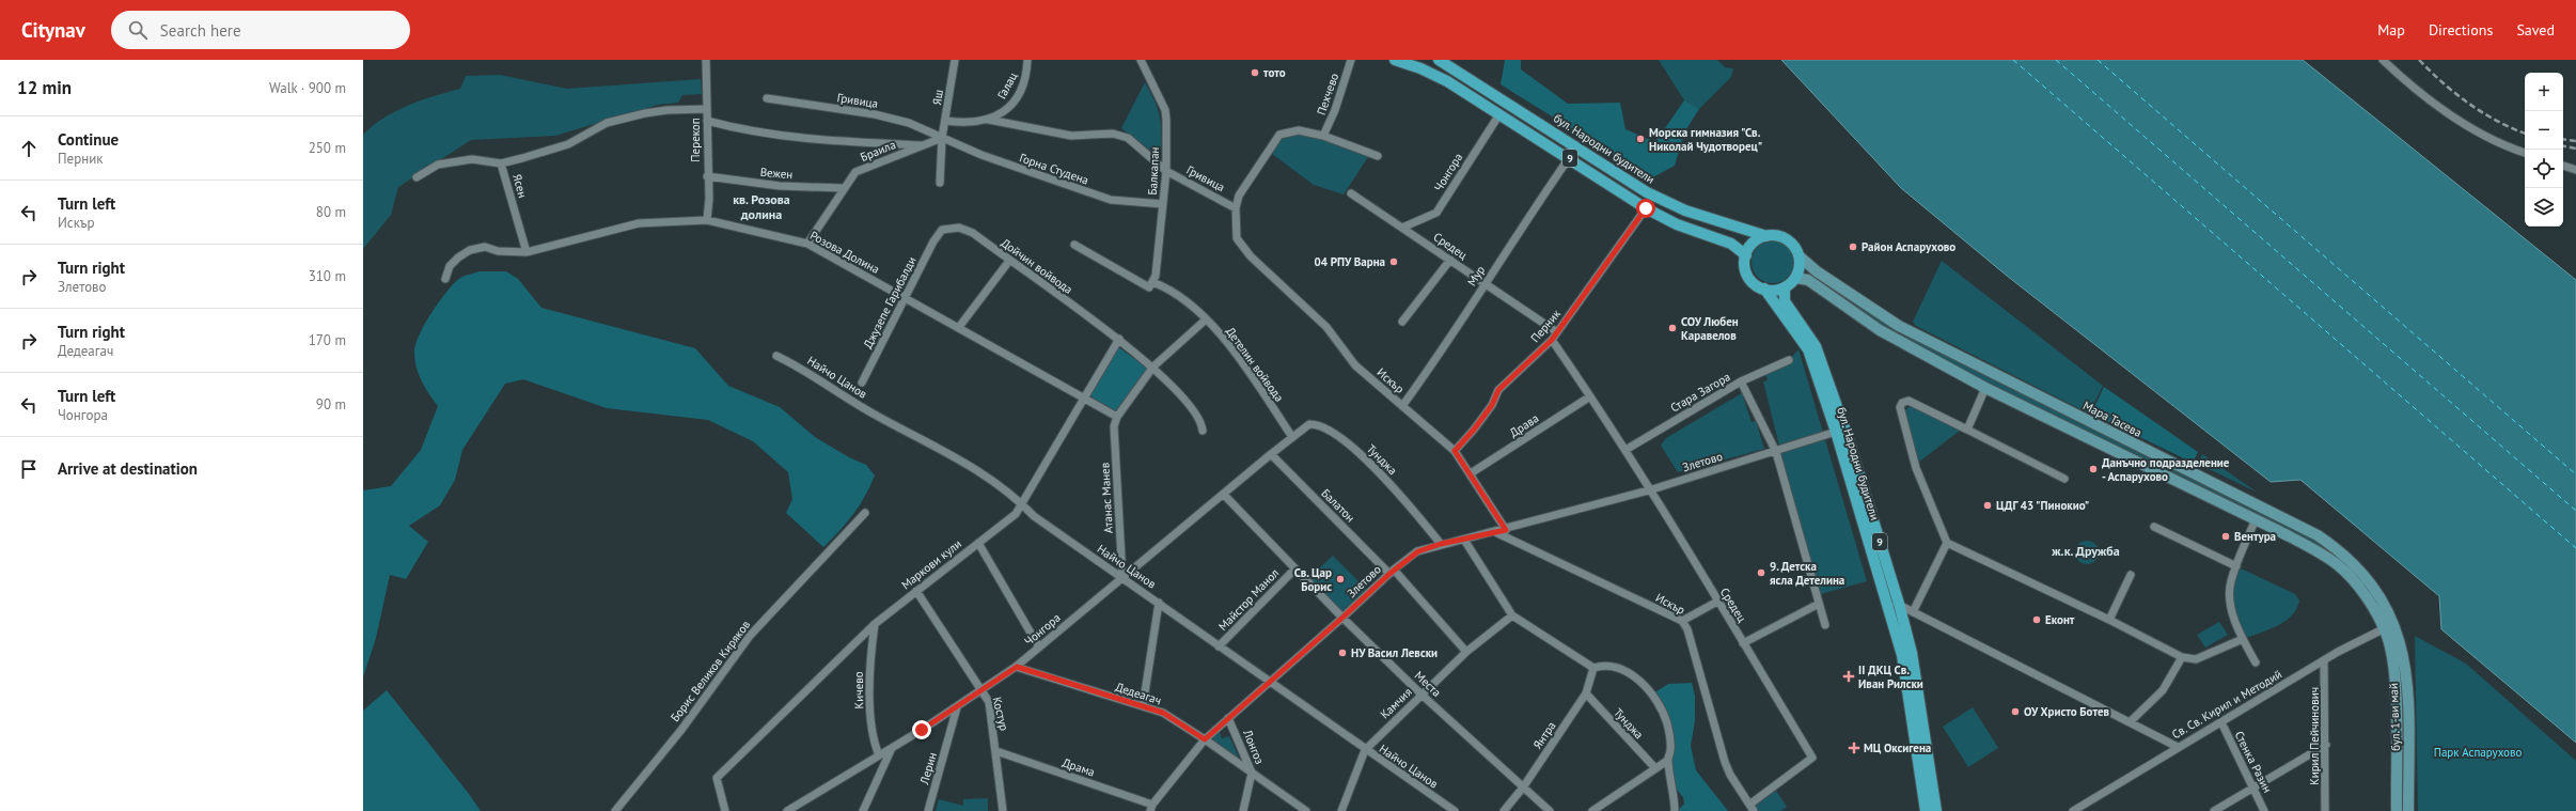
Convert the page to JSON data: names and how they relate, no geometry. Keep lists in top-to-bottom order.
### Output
{
  "streets": {
    "main road": [
      "бул. Народни будители",
      "9",
      "Мара Тасева",
      "бул. 1-ви май"
    ],
    "street": [
      "Галац",
      "Пехчево",
      "Яш",
      "Гривица",
      "Перекоп",
      "Браила",
      "Горна Студена",
      "Балкапан",
      "Чонгора",
      "Вежен",
      "Ясен",
      "Средец",
      "Розова Долина",
      "Дойчин войвода",
      "Мур",
      "Джузепе Гарибалди",
      "Перник",
      "Детелин войвода",
      "Найчо Цанов",
      "Искър",
      "Стара Загора",
      "Драва",
      "Тунджа",
      "Злетово",
      "Атанас Манев",
      "Балатон",
      "Маркови кули",
      "Майстор Манол",
      "Борис Великов Киряков",
      "Места",
      "Кичево",
      "Дедеагач",
      "Камчия",
      "Св. Св. Кирил и Методий",
      "Костур",
      "Янтра",
      "Кирил Пейчинович",
      "Лонгоз",
      "Стенка Разин",
      "Драма",
      "Лерин"
    ]
  },
  "crossings": [
    ["Галац", "Яш"],
    ["Галац", "Гривица"],
    ["Пехчево", "Гривица"],
    ["Яш", "Гривица"],
    ["Яш", "Браила"],
    ["Яш", "Горна Студена"],
    ["Гривица", "Браила"],
    ["Гривица", "Горна Студена"],
    ["Гривица", "Балкапан"],
    ["Гривица", "Искър"],
    ["Перекоп", "Вежен"],
    ["Перекоп", "Розова Долина"],
    ["бул. Народни будители", "9"],
    ["бул. Народни будители", "Мара Тасева"],
    ["бул. Народни будители", "Злетово"],
    ["Браила", "Горна Студена"],
    ["Браила", "Вежен"],
    ["Браила", "Розова Долина"],
    ["9", "Чонгора"],
    ["9", "Мур"],
    ["9", "Перник"],
    ["9", "Мара Тасева"],
    ["Горна Студена", "Балкапан"],
    ["Балкапан", "Детелин войвода"],
    ["Чонгора", "Средец"],
    ["Чонгора", "Детелин войвода"],
    ["Чонгора", "Найчо Цанов"],
    ["Чонгора", "Тунджа"],
    ["Чонгора", "Атанас Манев"],
    ["Чонгора", "Балатон"],
    ["Чонгора", "Места"],
    ["Чонгора", "Кичево"],
    ["Чонгора", "Дедеагач"],
    ["Чонгора", "Костур"],
    ["Чонгора", "Лерин"],
    ["Ясен", "Розова Долина"],
    ["Средец", "Мур"],
    ["Средец", "Перник"],
    ["Средец", "Искър"],
    ["Средец", "Стара Загора"],
    ["Средец", "Драва"],
    ["Средец", "Злетово"],
    ["Розова Долина", "Джузепе Гарибалди"],
    ["Розова Долина", "Атанас Манев"],
    ["Розова Долина", "Маркови кули"],
    ["Дойчин войвода", "Джузепе Гарибалди"],
    ["Дойчин войвода", "Маркови кули"],
    ["Мур", "Искър"],
    ["Перник", "Искър"],
    ["Детелин войвода", "Тунджа"],
    ["Найчо Цанов", "Злетово"],
    ["Найчо Цанов", "Атанас Манев"],
    ["Найчо Цанов", "Маркови кули"],
    ["Найчо Цанов", "Майстор Манол"],
    ["Найчо Цанов", "Камчия"],
    ["Искър", "Драва"],
    ["Искър", "Злетово"],
    ["Мара Тасева", "Св. Св. Кирил и Методий"],
    ["Мара Тасева", "бул. 1-ви май"],
    ["Тунджа", "Злетово"],
    ["Тунджа", "Янтра"],
    ["Злетово", "Балатон"],
    ["Злетово", "Места"],
    ["Злетово", "Дедеагач"],
    ["Злетово", "Лонгоз"],
    ["Злетово", "Драма"],
    ["Балатон", "Камчия"],
    ["Маркови кули", "Кичево"],
    ["Маркови кули", "Костур"],
    ["Майстор Манол", "Места"],
    ["Места", "Камчия"],
    ["Места", "Янтра"],
    ["Дедеагач", "Лонгоз"],
    ["Св. Св. Кирил и Методий", "бул. 1-ви май"],
    ["Св. Св. Кирил и Методий", "Кирил Пейчинович"],
    ["Св. Св. Кирил и Методий", "Стенка Разин"],
    ["Костур", "Драма"]
  ],
  "districts": ["кв. Розова долина", "ж.к. Дружба"],
  "parks": ["Парк Аспарухово"],
  "places": {
    "other": [
      "тото",
      "Морска гимназия \"Св. Николай Чудотворец\"",
      "Район Аспарухово",
      "04 РПУ Варна",
      "СОУ Любен Каравелов",
      "Данъчно подразделение - Аспарухово",
      "ЦДГ 43 \"Пинокио\"",
      "Вентура",
      "9. Детска ясла Детелина",
      "Св. Цар Борис",
      "Еконт",
      "НУ Васил Левски",
      "ОУ Христо Ботев"
    ],
    "health": ["II ДКЦ Св. Иван Рилски", "МЦ Оксигена"]
  },
  "page": {
    "header": "Citynav",
    "search": "Search here",
    "nav": ["Map", "Directions", "Saved"],
    "heading": ["12 min", "Walk · 900 m"],
    "map_buttons": ["+", "−"],
    "list": [
      ["Continue", "Перник", "250 m"],
      ["Turn left", "Искър", "80 m"],
      ["Turn right", "Злетово", "310 m"],
      ["Turn right", "Дедеагач", "170 m"],
      ["Turn left", "Чонгора", "90 m"],
      "Arrive at destination"
    ]
  }
}
